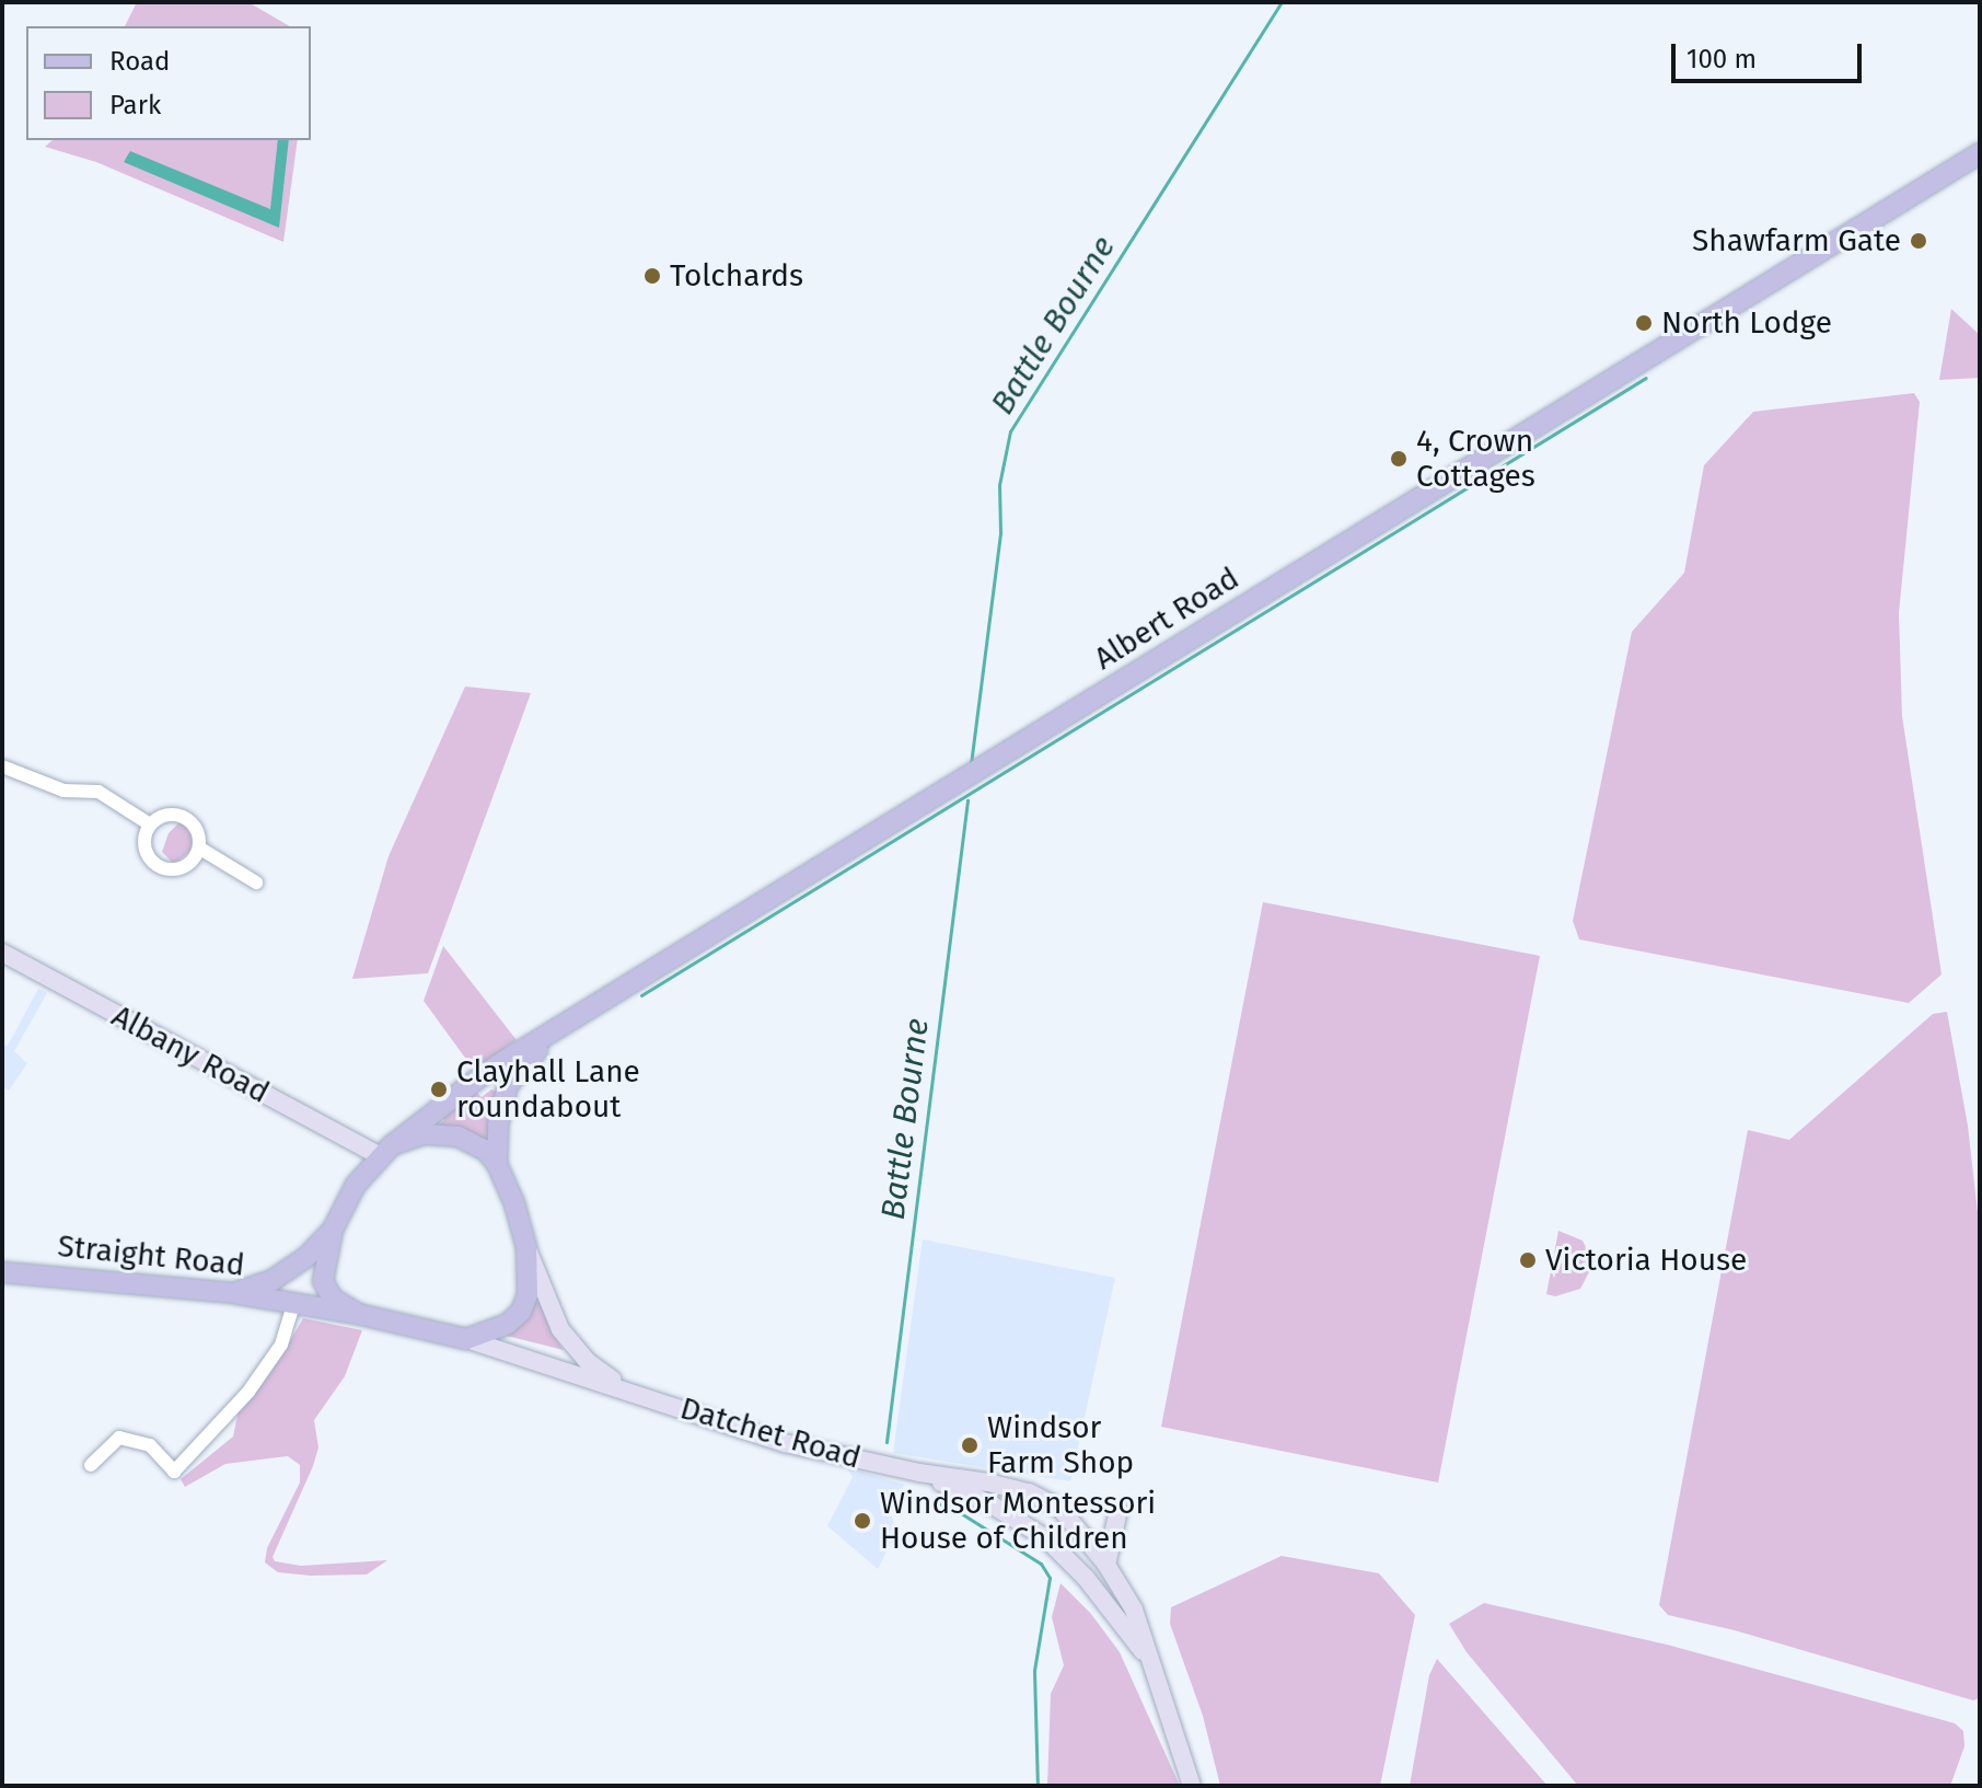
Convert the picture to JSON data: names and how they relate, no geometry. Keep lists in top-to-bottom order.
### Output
{
  "streets": {
    "main road": [
      "Albert Road",
      "Albany Road",
      "Straight Road",
      "Datchet Road"
    ]
  },
  "crossings": [
    ["Albert Road", "Albany Road"],
    ["Albert Road", "Straight Road"],
    ["Albert Road", "Datchet Road"],
    ["Albany Road", "Straight Road"],
    ["Albany Road", "Datchet Road"],
    ["Straight Road", "Datchet Road"]
  ],
  "water": ["Battle Bourne"],
  "places": [
    "Shawfarm Gate",
    "Tolchards",
    "North Lodge",
    "4, Crown Cottages",
    "Clayhall Lane roundabout",
    "Victoria House",
    "Windsor Farm Shop",
    "Windsor Montessori House of Children"
  ],
  "legend": ["Road", "Park"],
  "scale_bar": "100 m"
}
